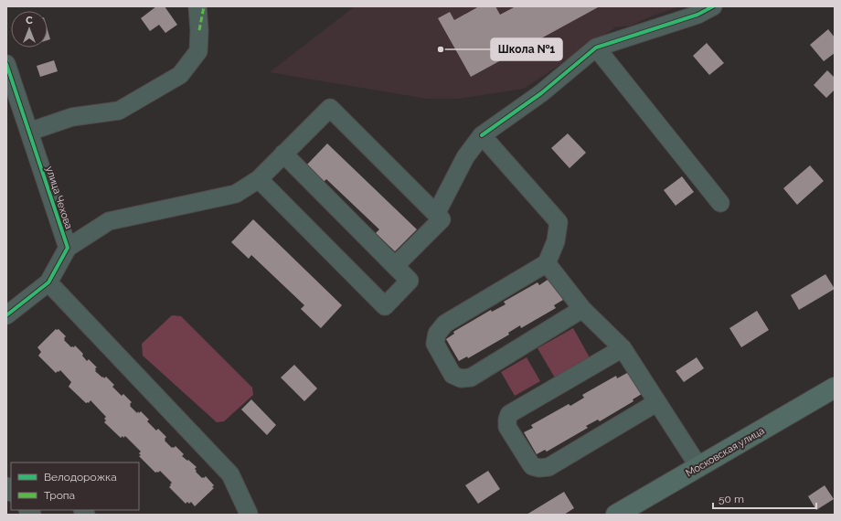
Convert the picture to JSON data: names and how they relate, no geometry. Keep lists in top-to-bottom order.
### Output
{
  "streets": {
    "main road": ["Московская улица"],
    "street": ["улица Чехова"]
  },
  "places": ["Школа №1"],
  "legend": ["Велодорожка", "Тропа"],
  "scale_bar": "50 m",
  "north": "top"
}
